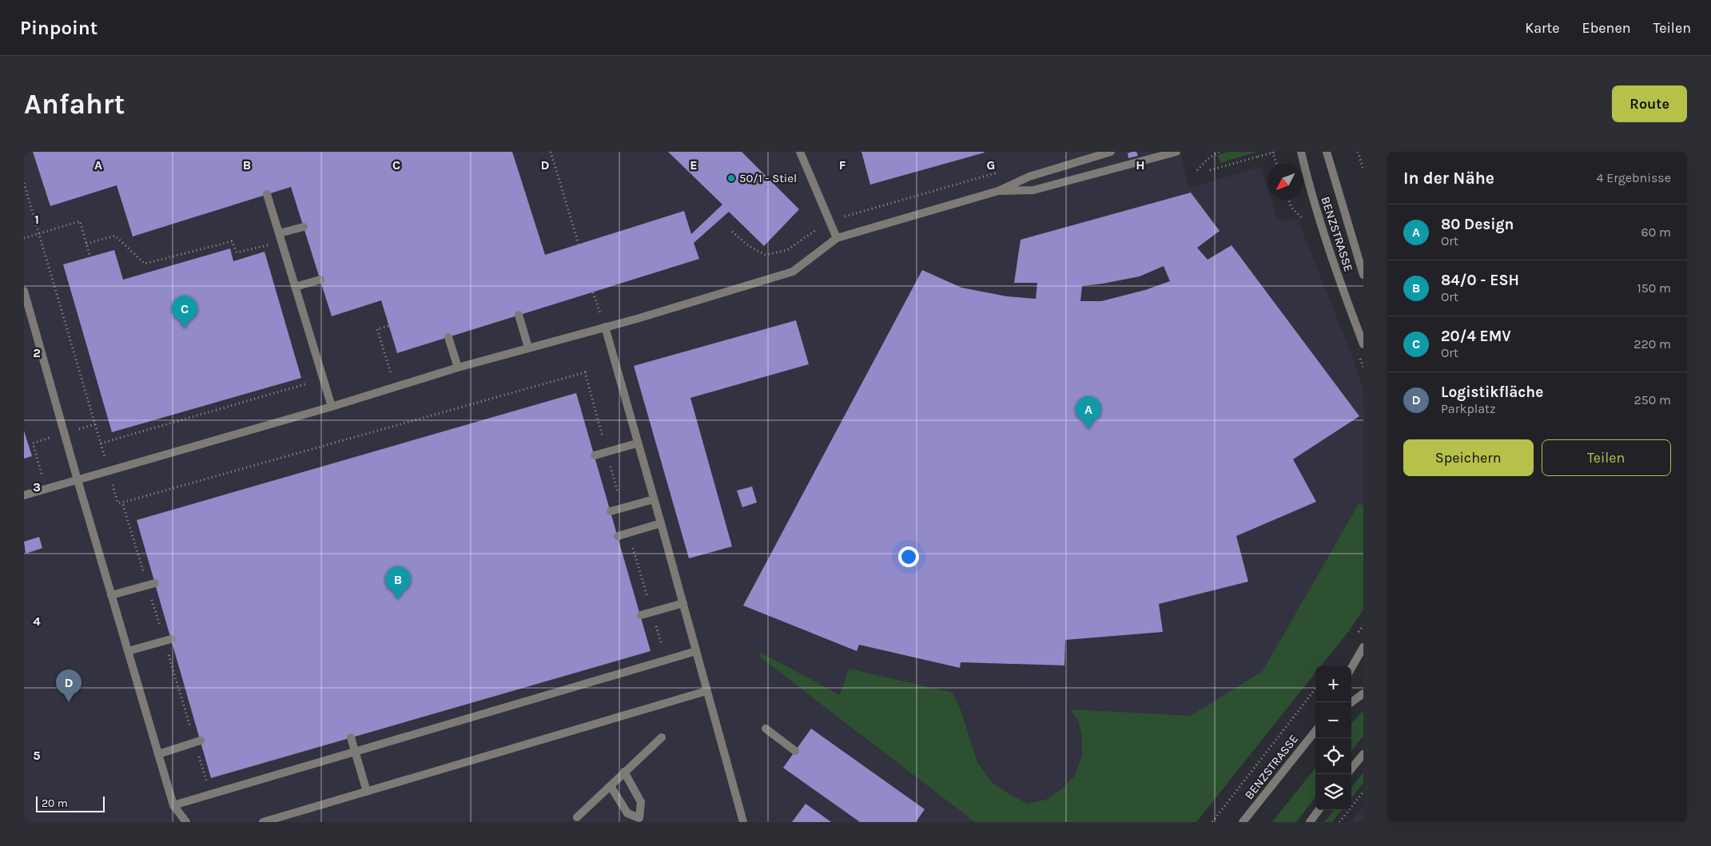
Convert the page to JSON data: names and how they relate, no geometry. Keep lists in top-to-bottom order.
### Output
{
  "streets": {
    "street": ["BENZSTRASSE"]
  },
  "places": ["50/1 - Stiel"],
  "scale_bar": "20 m",
  "north": "bottom left",
  "page": {
    "header": "Pinpoint",
    "nav": ["Karte", "Ebenen", "Teilen"],
    "buttons": [
      "Route",
      ["Speichern", "Teilen"]
    ],
    "title": "Anfahrt",
    "heading": ["In der Nähe", "4 Ergebnisse"],
    "list": [
      {
        "mark": "A",
        "name": "80 Design",
        "note": "Ort",
        "value": "60 m"
      },
      {
        "mark": "B",
        "name": "84/0 - ESH",
        "note": "Ort",
        "value": "150 m"
      },
      {
        "mark": "C",
        "name": "20/4 EMV",
        "note": "Ort",
        "value": "220 m"
      },
      {
        "mark": "D",
        "name": "Logistikfläche",
        "note": "Parkplatz",
        "value": "250 m"
      }
    ],
    "pins": [
      "C",
      "A",
      "B",
      "D"
    ],
    "map_buttons": ["+", "−"],
    "scale": "20 m"
  },
  "grid": {
    "columns": [
      "A",
      "B",
      "C",
      "D",
      "E",
      "F",
      "G",
      "H"
    ],
    "rows": [
      "1",
      "2",
      "3",
      "4",
      "5"
    ]
  }
}
